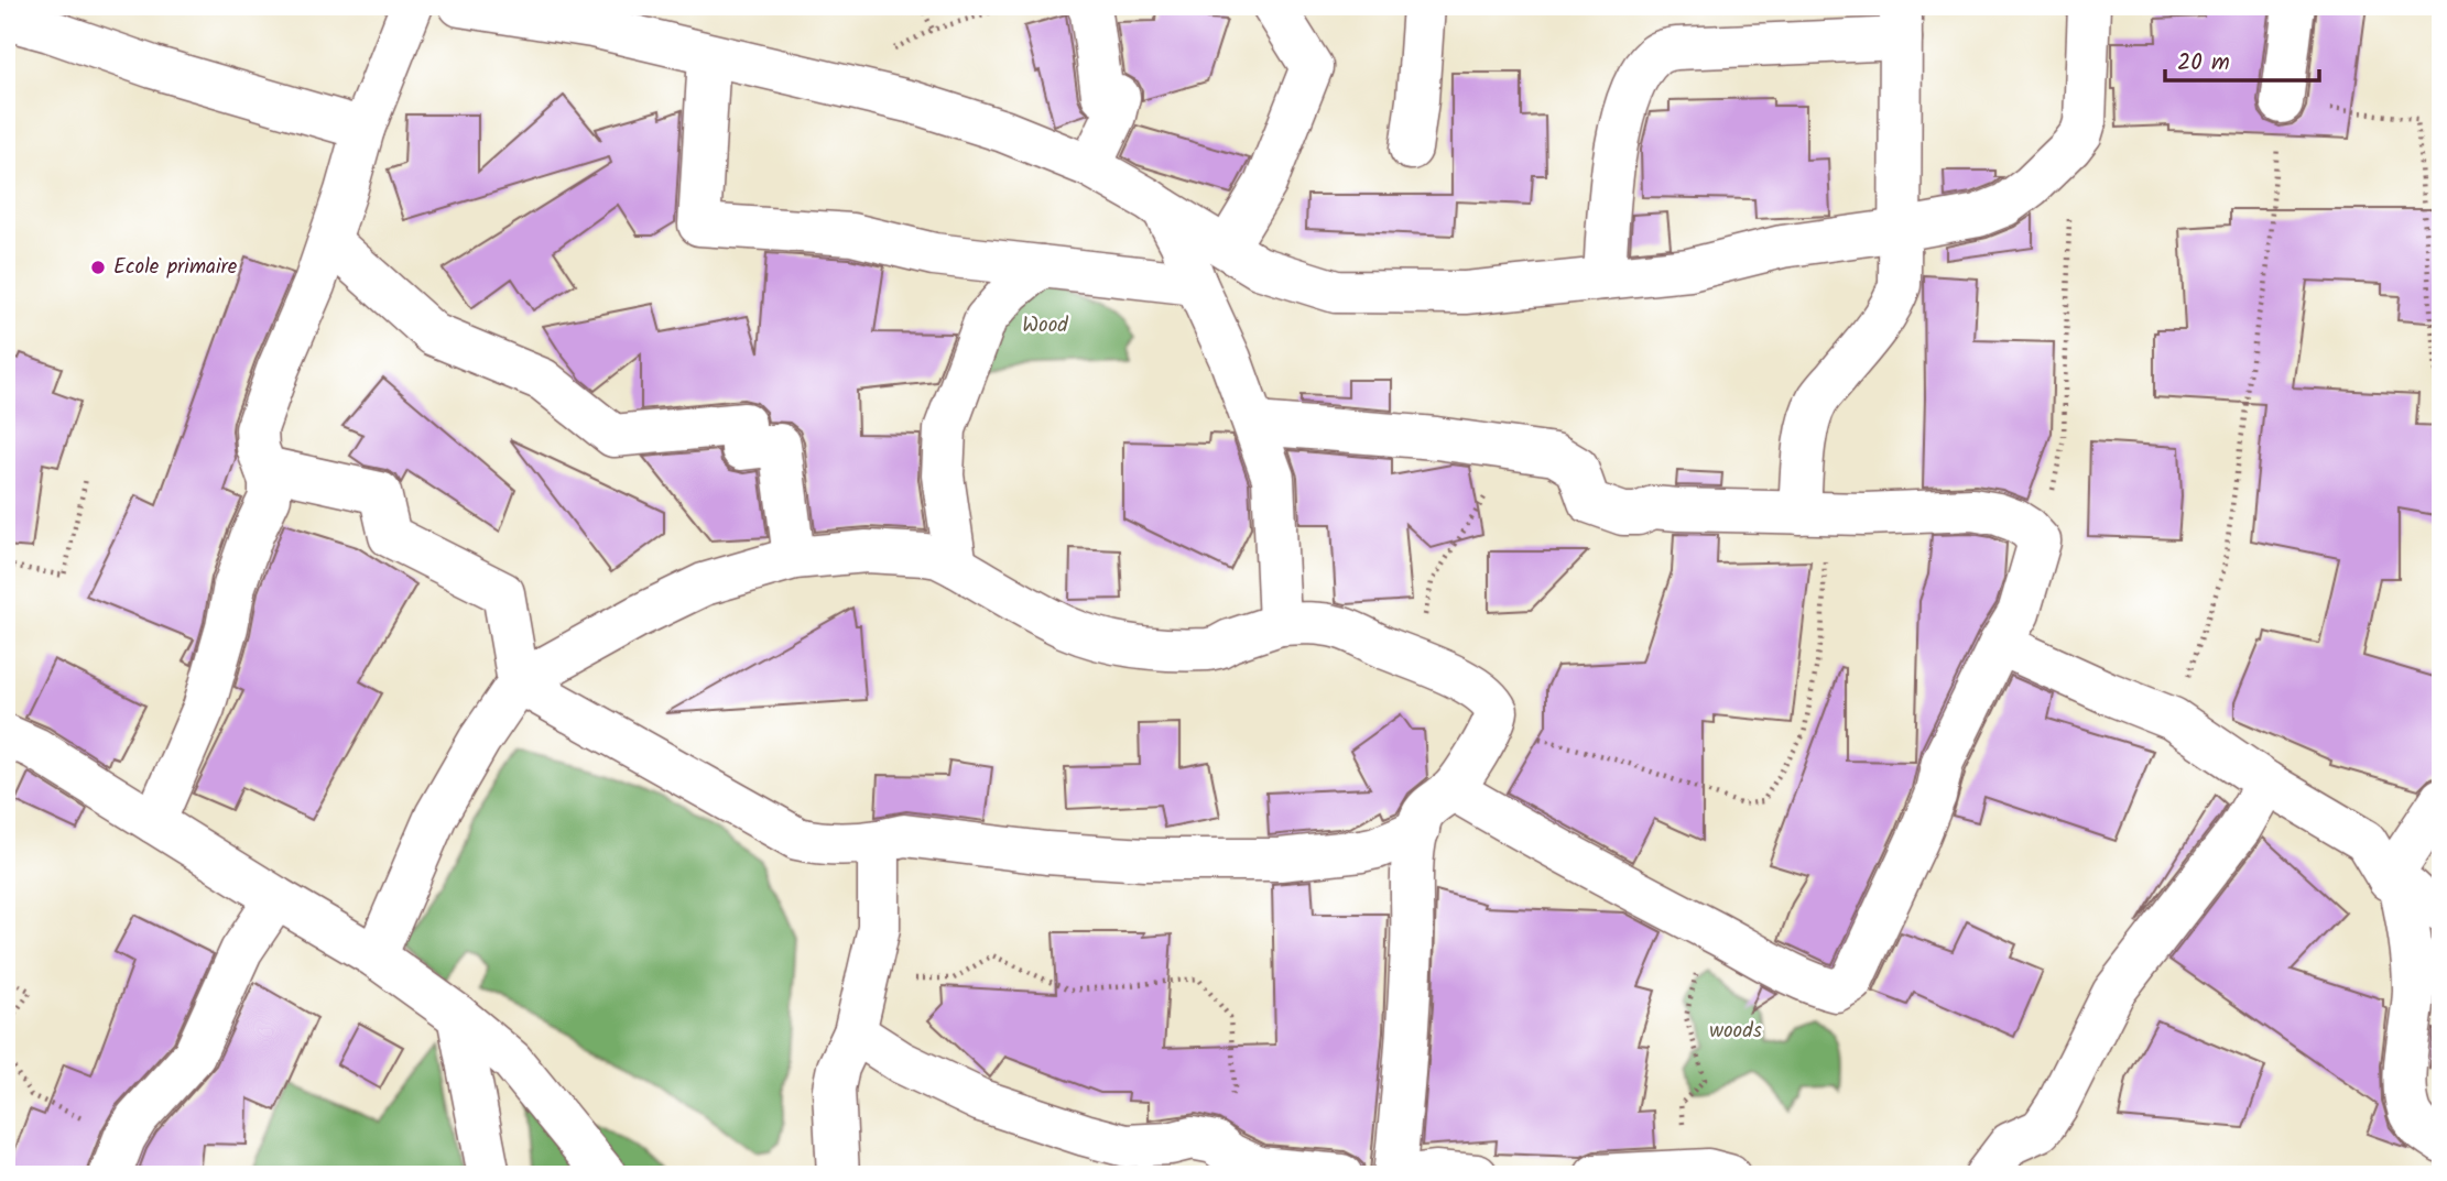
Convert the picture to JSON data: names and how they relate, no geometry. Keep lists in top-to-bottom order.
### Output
{
  "parks": ["Wood", "woods"],
  "places": ["Ecole primaire"],
  "scale_bar": "20 m"
}
